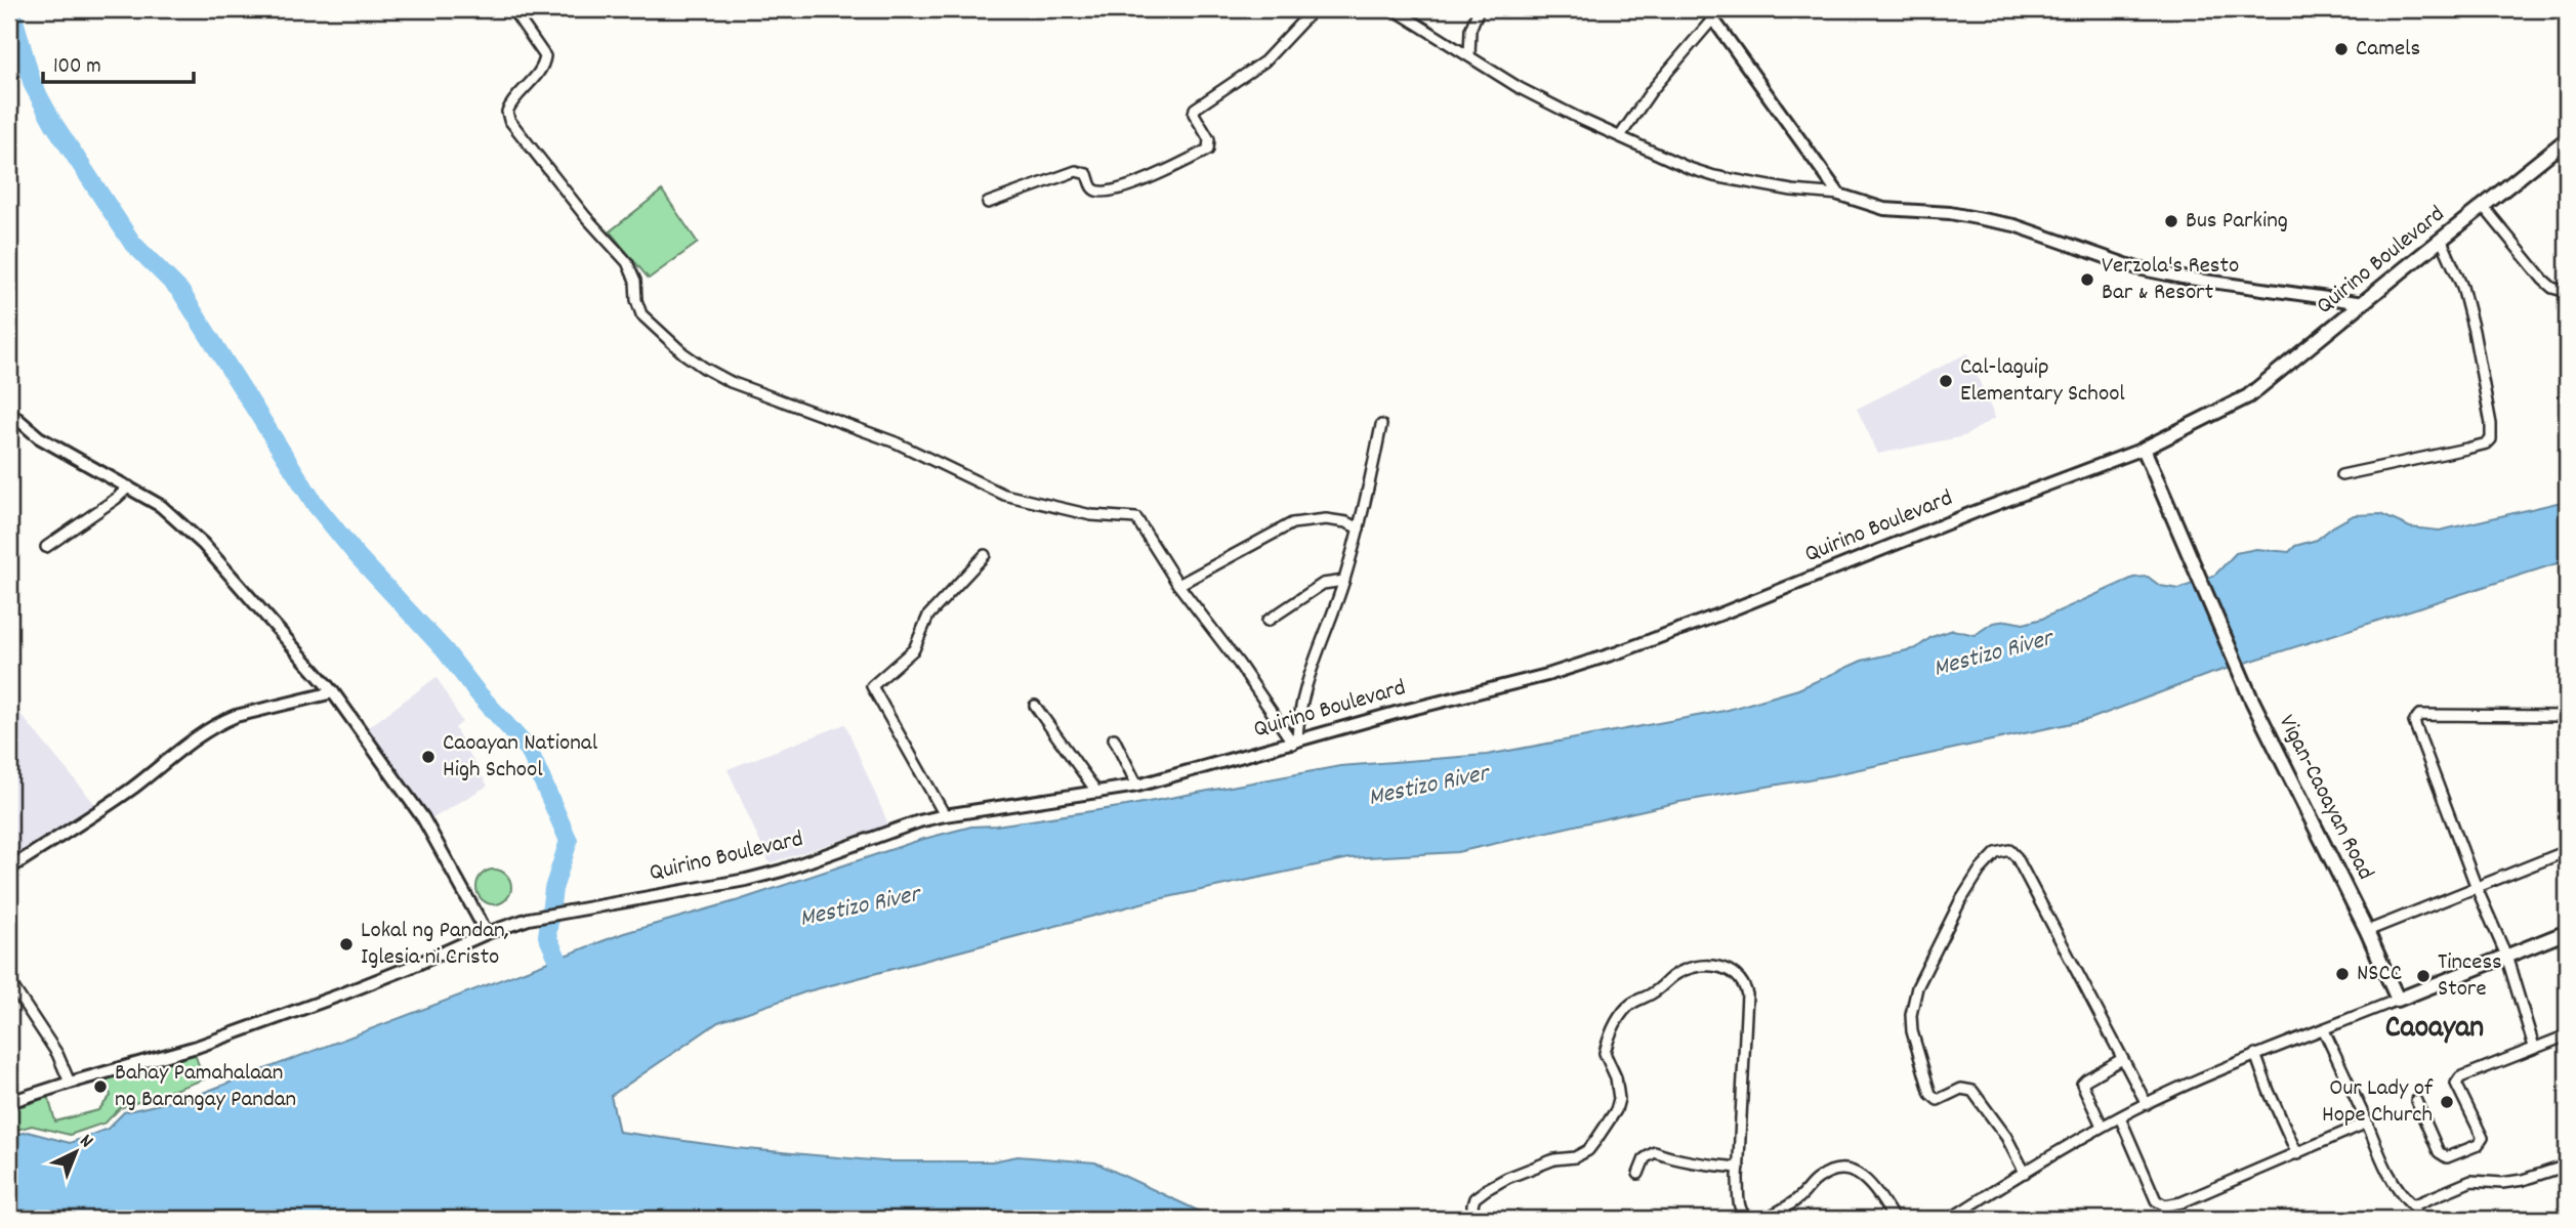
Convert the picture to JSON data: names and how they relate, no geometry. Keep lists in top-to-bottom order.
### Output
{
  "streets": {
    "main road": ["Quirino Boulevard", "Vigan-Caoayan Road"]
  },
  "crossings": [
    ["Quirino Boulevard", "Vigan-Caoayan Road"]
  ],
  "districts": ["Caoayan"],
  "water": ["Mestizo River"],
  "places": [
    "Camels",
    "Bus Parking",
    "Verzola's Resto Bar & Resort",
    "Cal-laguip Elementary School",
    "Caoayan National High School",
    "Lokal ng Pandan, Iglesia ni Cristo",
    "NSCC",
    "Tincess Store",
    "Bahay Pamahalaan ng Barangay Pandan",
    "Our Lady of Hope Church"
  ],
  "scale_bar": "100 m",
  "north": "top right"
}
